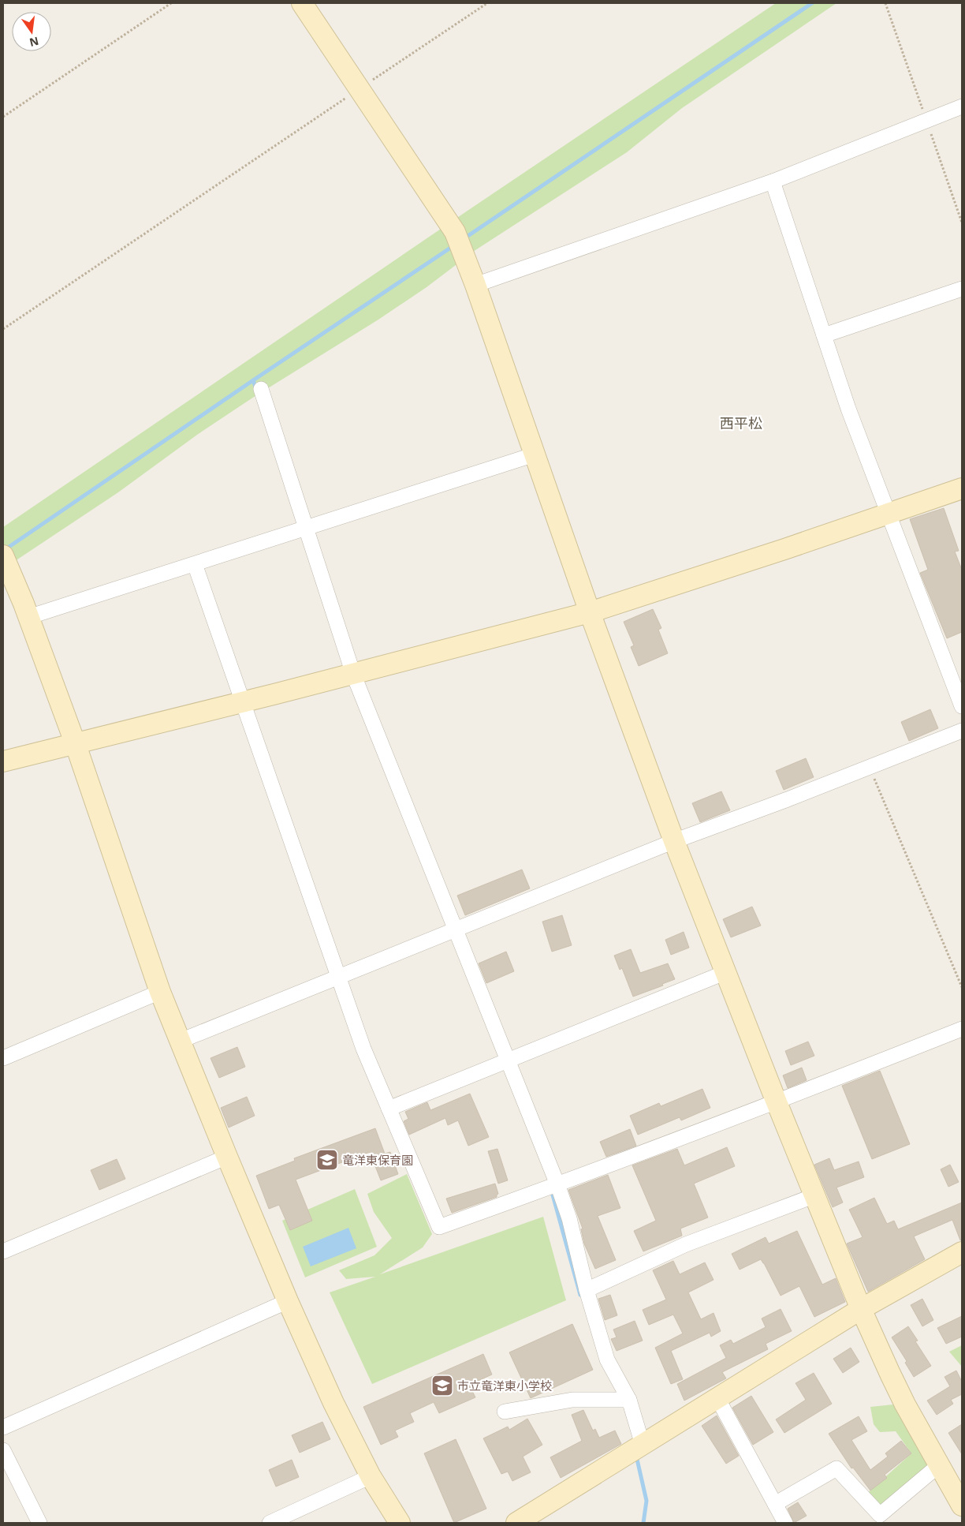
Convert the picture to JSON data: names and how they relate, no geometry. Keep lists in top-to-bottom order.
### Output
{
  "districts": ["西平松"],
  "places": {
    "school or university": ["竜洋東保育園", "市立竜洋東小学校"]
  },
  "north": "bottom"
}
